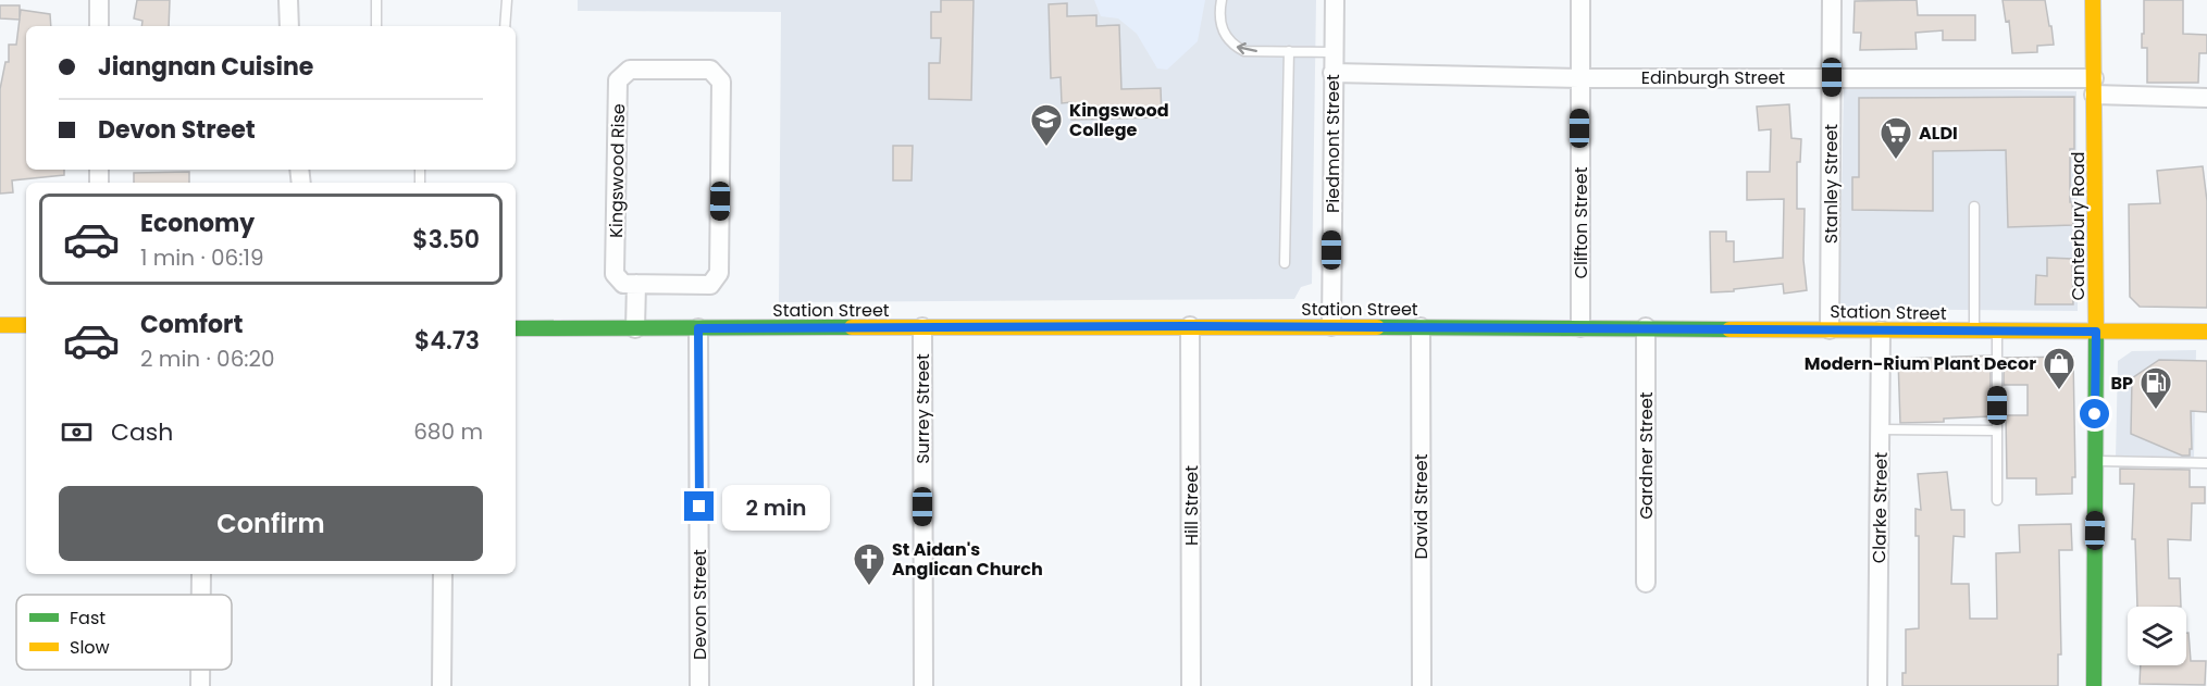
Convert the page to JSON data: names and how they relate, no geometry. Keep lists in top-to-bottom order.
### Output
{
  "streets": {
    "main road": ["Canterbury Road", "Station Street"],
    "street": [
      "Edinburgh Street",
      "Piedmont Street",
      "Kingswood Rise",
      "Stanley Street",
      "Clifton Street",
      "Surrey Street",
      "Gardner Street",
      "Hill Street",
      "David Street",
      "Clarke Street",
      "Devon Street"
    ]
  },
  "crossings": [
    ["Edinburgh Street", "Piedmont Street"],
    ["Edinburgh Street", "Stanley Street"],
    ["Edinburgh Street", "Clifton Street"],
    ["Edinburgh Street", "Canterbury Road"],
    ["Piedmont Street", "Station Street"],
    ["Stanley Street", "Station Street"],
    ["Clifton Street", "Station Street"],
    ["Canterbury Road", "Station Street"],
    ["Station Street", "Surrey Street"],
    ["Station Street", "Gardner Street"],
    ["Station Street", "Hill Street"],
    ["Station Street", "David Street"],
    ["Station Street", "Clarke Street"],
    ["Station Street", "Devon Street"]
  ],
  "places": {
    "school or university": ["Kingswood College"],
    "supermarket": ["ALDI"],
    "shop": ["Modern-Rium Plant Decor"],
    "fuel station": ["BP"],
    "church": ["St Aidan's Anglican Church"]
  },
  "legend": ["Fast", "Slow"],
  "page": {
    "banner": ["Jiangnan Cuisine", "Devon Street"],
    "list": [
      {
        "name": "Economy",
        "note": "1 min · 06:19",
        "value": "$3.50"
      },
      {
        "name": "Comfort",
        "note": "2 min · 06:20",
        "value": "$4.73"
      }
    ],
    "pay": ["Cash", "680 m"],
    "buttons": "Confirm",
    "bubble": "2 min"
  }
}
